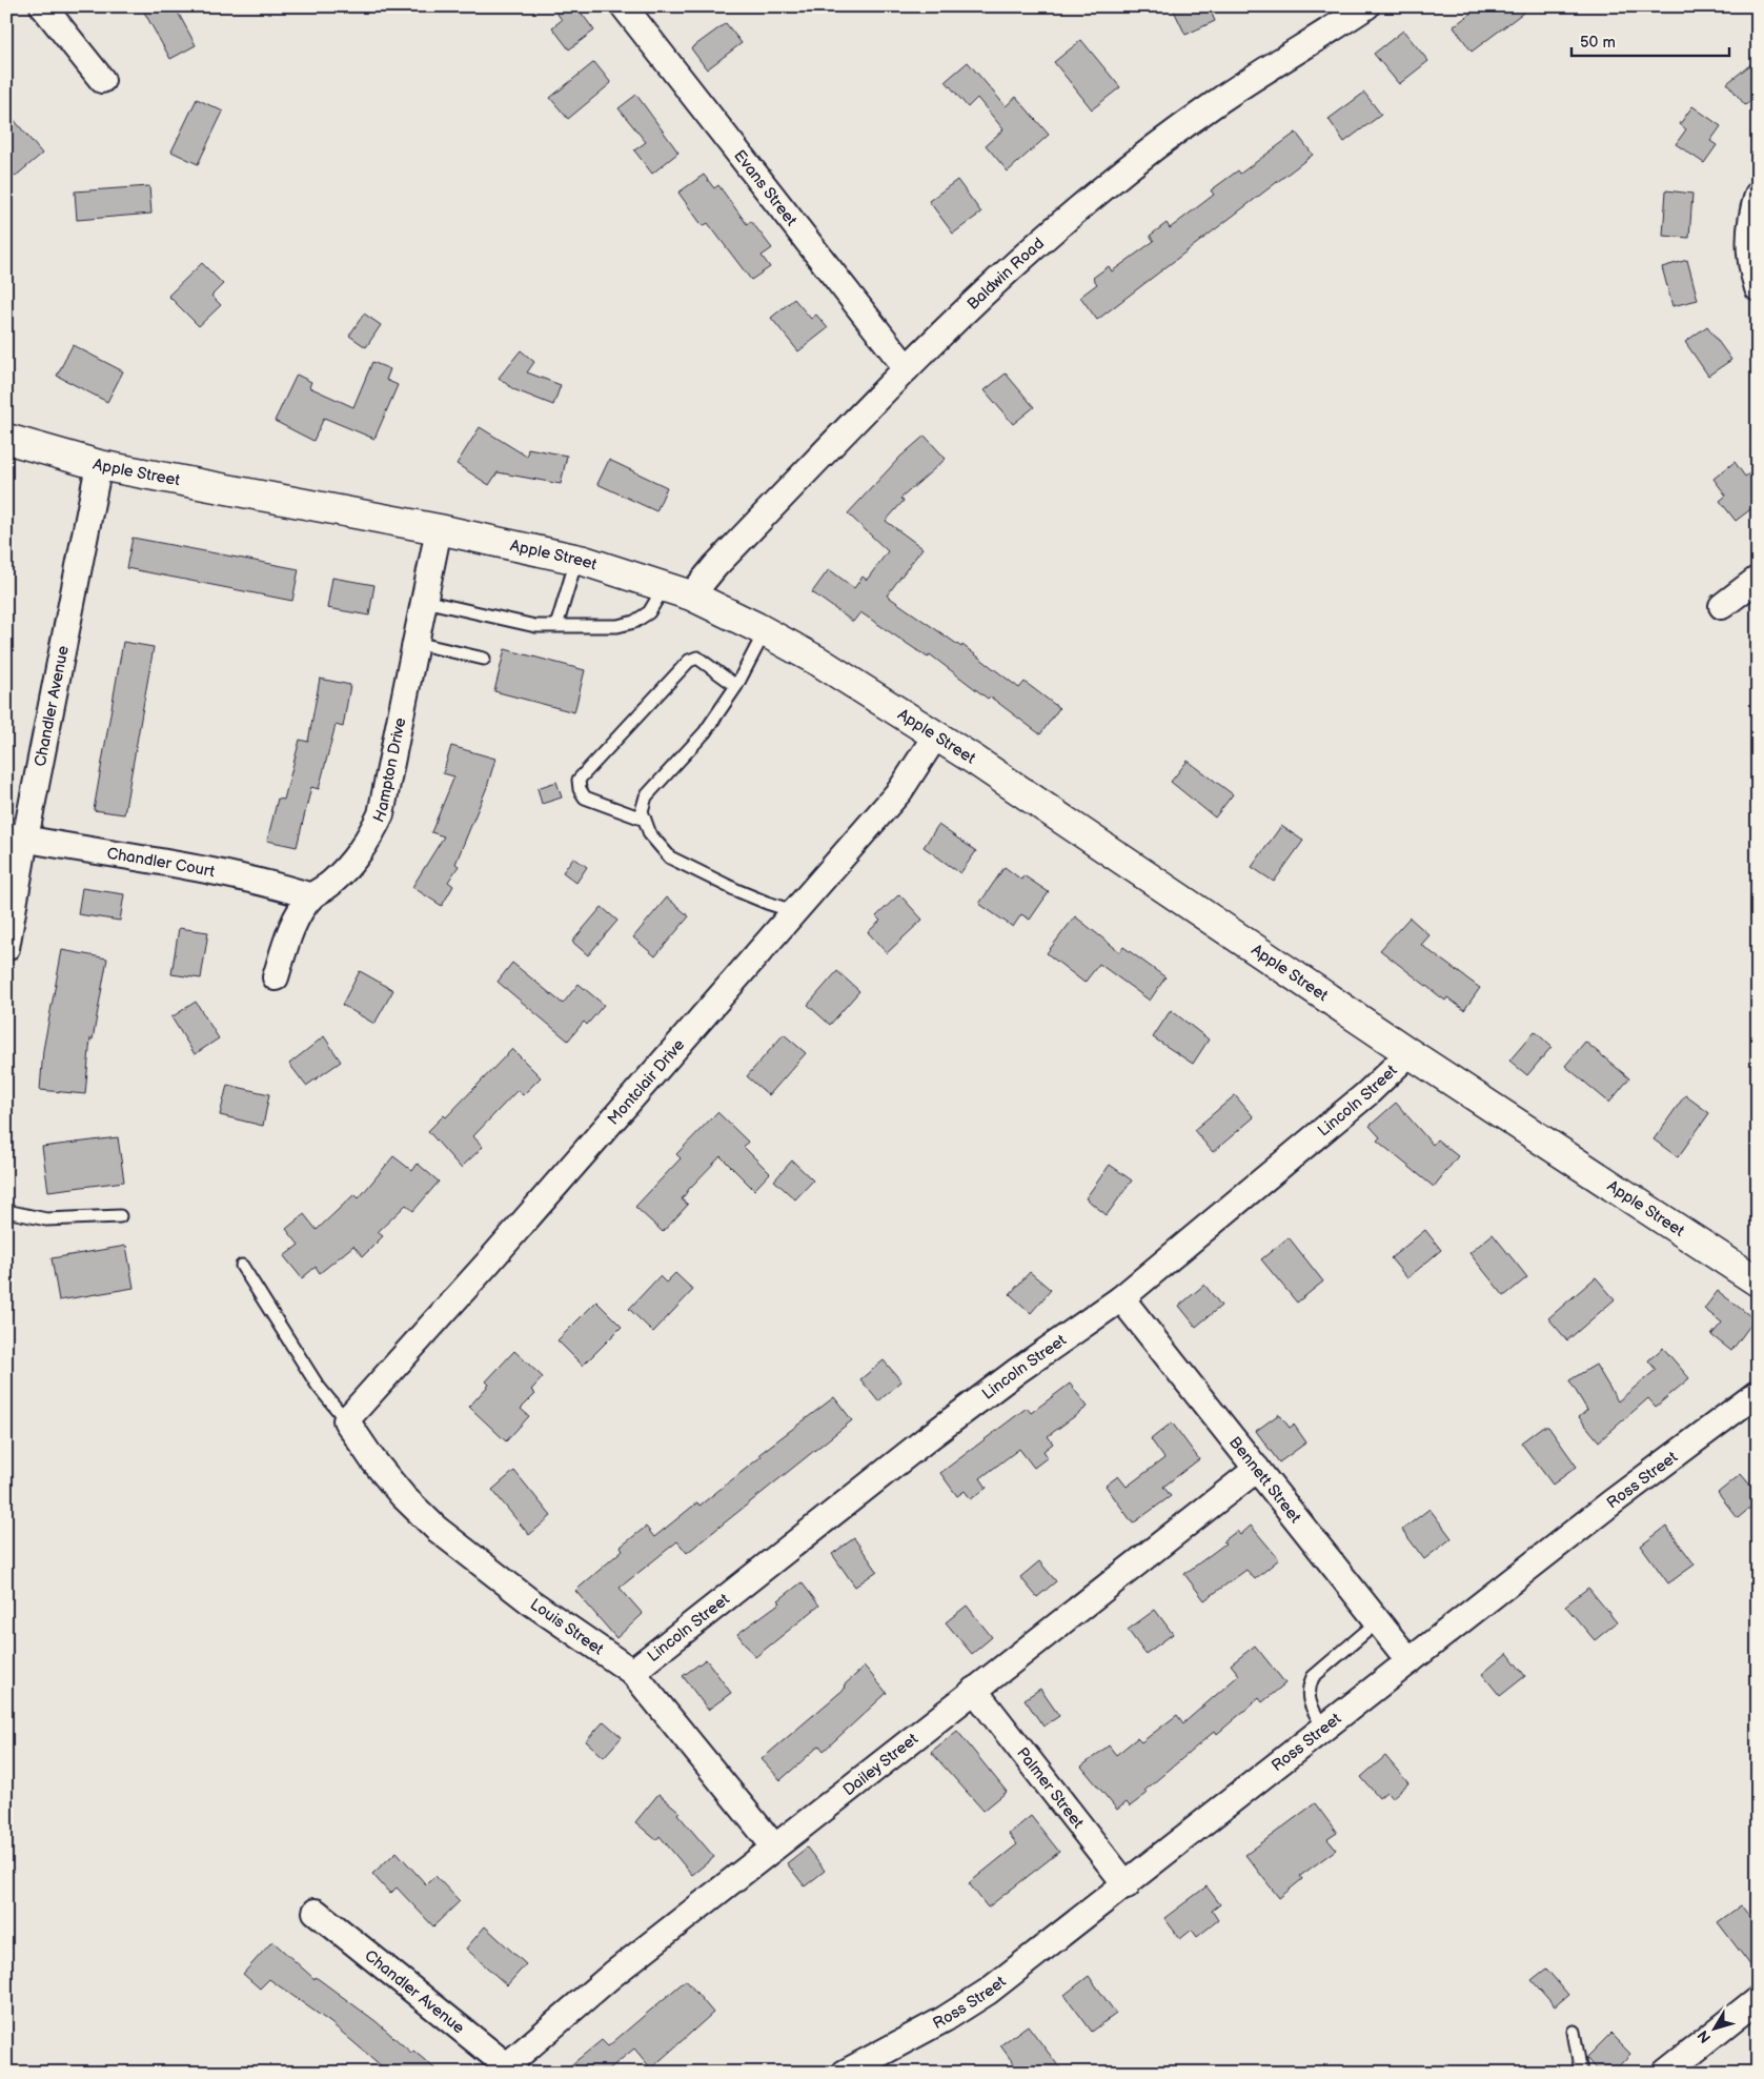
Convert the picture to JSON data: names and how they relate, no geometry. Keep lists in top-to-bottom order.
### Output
{
  "streets": {
    "street": [
      "Evans Street",
      "Baldwin Road",
      "Apple Street",
      "Chandler Avenue",
      "Hampton Drive",
      "Chandler Court",
      "Montclair Drive",
      "Lincoln Street",
      "Bennett Street",
      "Ross Street",
      "Louis Street",
      "Dailey Street",
      "Palmer Street"
    ]
  },
  "crossings": [
    ["Evans Street", "Baldwin Road"],
    ["Baldwin Road", "Apple Street"],
    ["Apple Street", "Chandler Avenue"],
    ["Apple Street", "Hampton Drive"],
    ["Apple Street", "Montclair Drive"],
    ["Apple Street", "Lincoln Street"],
    ["Chandler Avenue", "Chandler Court"],
    ["Chandler Avenue", "Dailey Street"],
    ["Hampton Drive", "Chandler Court"],
    ["Montclair Drive", "Louis Street"],
    ["Lincoln Street", "Bennett Street"],
    ["Lincoln Street", "Louis Street"],
    ["Bennett Street", "Ross Street"],
    ["Bennett Street", "Dailey Street"],
    ["Ross Street", "Palmer Street"],
    ["Louis Street", "Dailey Street"],
    ["Dailey Street", "Palmer Street"]
  ],
  "scale_bar": "50 m",
  "north": "bottom left"
}
